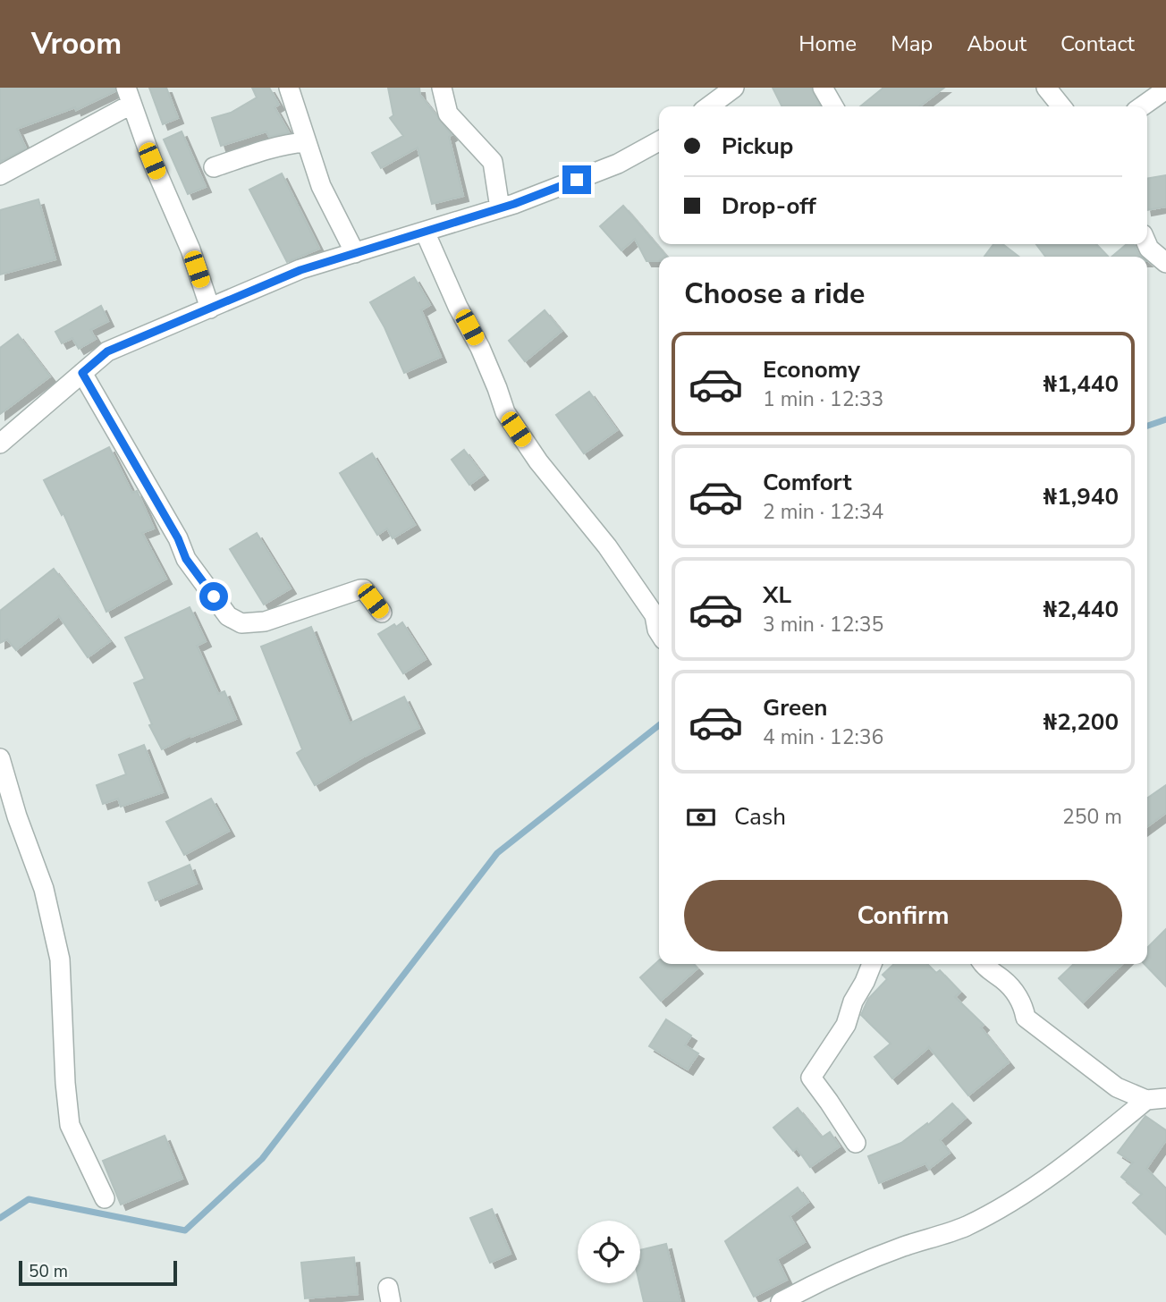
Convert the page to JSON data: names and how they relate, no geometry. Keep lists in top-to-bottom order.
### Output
{
  "scale_bar": "50 m",
  "page": {
    "header": "Vroom",
    "nav": [
      "Home",
      "Map",
      "About",
      "Contact"
    ],
    "banner": ["Pickup", "Drop-off"],
    "heading": "Choose a ride",
    "list": [
      {
        "name": "Economy",
        "note": "1 min · 12:33",
        "value": "₦1,440"
      },
      {
        "name": "Comfort",
        "note": "2 min · 12:34",
        "value": "₦1,940"
      },
      {
        "name": "XL",
        "note": "3 min · 12:35",
        "value": "₦2,440"
      },
      {
        "name": "Green",
        "note": "4 min · 12:36",
        "value": "₦2,200"
      }
    ],
    "pay": ["Cash", "250 m"],
    "buttons": "Confirm",
    "scale": "50 m"
  }
}
